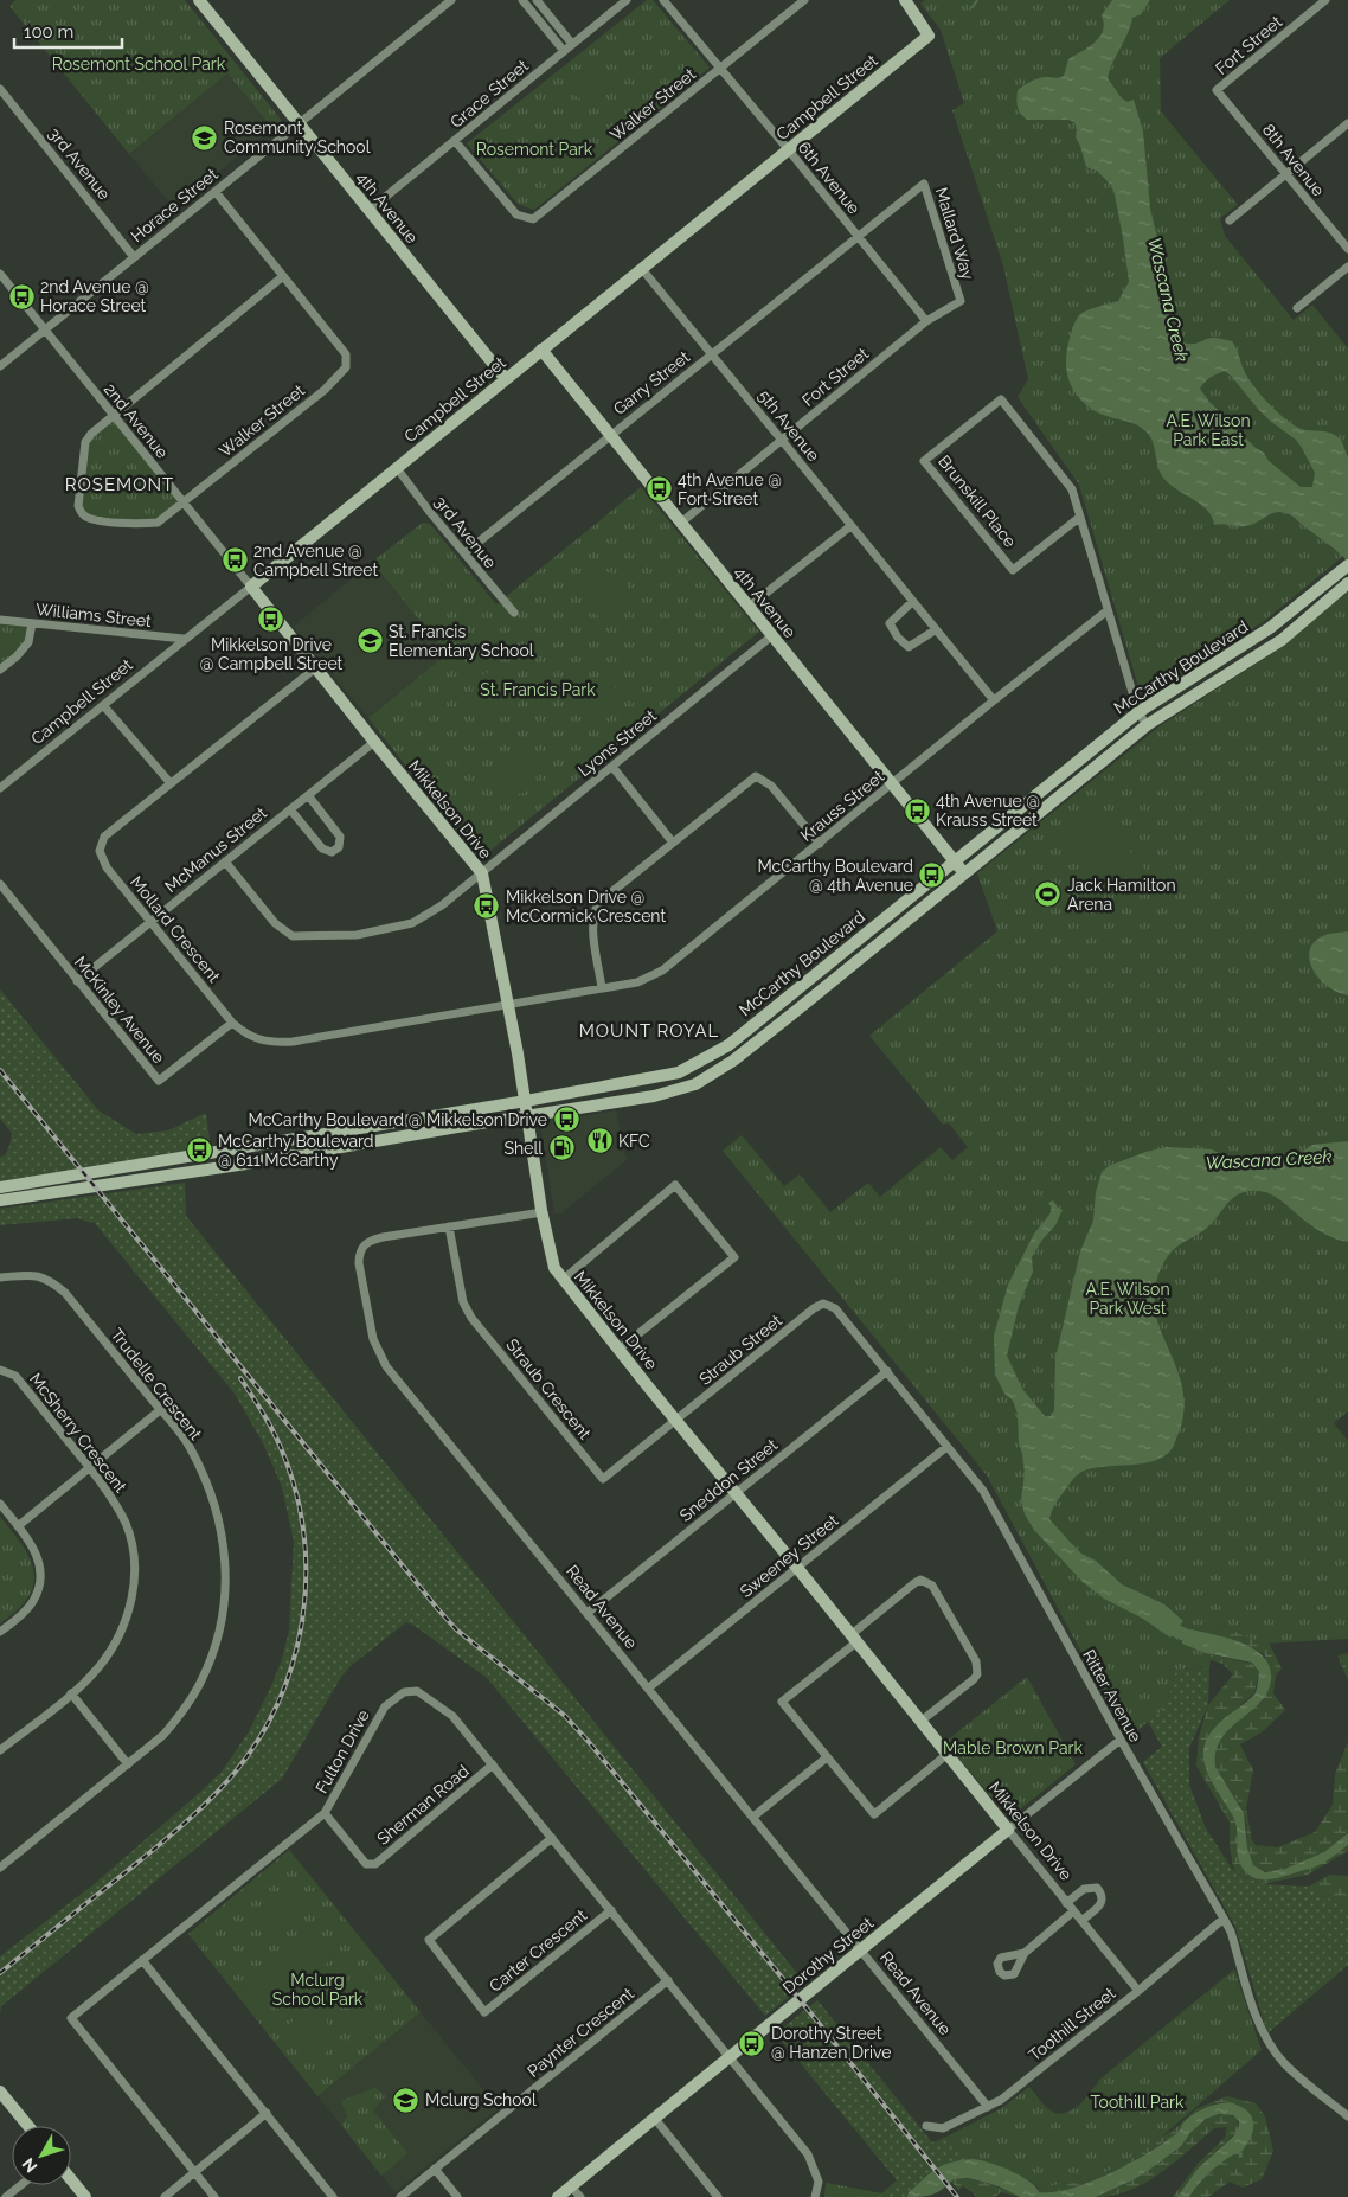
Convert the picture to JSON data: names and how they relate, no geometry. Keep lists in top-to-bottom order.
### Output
{
  "streets": {
    "street": [
      "Fort Street",
      "Grace Street",
      "Campbell Street",
      "Walker Street",
      "8th Avenue",
      "3rd Avenue",
      "6th Avenue",
      "Horace Street",
      "4th Avenue",
      "Mallard Way",
      "Garry Street",
      "2nd Avenue",
      "5th Avenue",
      "Brunskill Place",
      "Williams Street",
      "McCarthy Boulevard",
      "Lyons Street",
      "Krauss Street",
      "Mikkelson Drive",
      "McManus Street",
      "Mollard Crescent",
      "McKinley Avenue",
      "Straub Street",
      "Trudelle Crescent",
      "Straub Crescent",
      "McSherry Crescent",
      "Sneddon Street",
      "Sweeney Street",
      "Read Avenue",
      "Ritter Avenue",
      "Fulton Drive",
      "Sherman Road",
      "Carter Crescent",
      "Dorothy Street",
      "Toothill Street",
      "Paynter Crescent"
    ]
  },
  "crossings": [
    ["Fort Street", "8th Avenue"],
    ["Fort Street", "6th Avenue"],
    ["Fort Street", "4th Avenue"],
    ["Fort Street", "Mallard Way"],
    ["Fort Street", "5th Avenue"],
    ["Grace Street", "Walker Street"],
    ["Grace Street", "4th Avenue"],
    ["Campbell Street", "3rd Avenue"],
    ["Campbell Street", "6th Avenue"],
    ["Campbell Street", "4th Avenue"],
    ["Campbell Street", "2nd Avenue"],
    ["Campbell Street", "5th Avenue"],
    ["Campbell Street", "Williams Street"],
    ["Campbell Street", "Mikkelson Drive"],
    ["Walker Street", "6th Avenue"],
    ["Walker Street", "2nd Avenue"],
    ["3rd Avenue", "Horace Street"],
    ["3rd Avenue", "Garry Street"],
    ["6th Avenue", "Mallard Way"],
    ["6th Avenue", "Garry Street"],
    ["Horace Street", "4th Avenue"],
    ["Horace Street", "2nd Avenue"],
    ["4th Avenue", "Garry Street"],
    ["4th Avenue", "McCarthy Boulevard"],
    ["4th Avenue", "Lyons Street"],
    ["4th Avenue", "Krauss Street"],
    ["Mallard Way", "Garry Street"],
    ["Garry Street", "5th Avenue"],
    ["2nd Avenue", "Mikkelson Drive"],
    ["5th Avenue", "Krauss Street"],
    ["Brunskill Place", "McCarthy Boulevard"],
    ["Brunskill Place", "Krauss Street"],
    ["McCarthy Boulevard", "Mikkelson Drive"],
    ["Lyons Street", "Mikkelson Drive"],
    ["Lyons Street", "McManus Street"],
    ["Krauss Street", "Mikkelson Drive"],
    ["Krauss Street", "Mollard Crescent"],
    ["Mikkelson Drive", "McManus Street"],
    ["Mikkelson Drive", "Mollard Crescent"],
    ["Mikkelson Drive", "Straub Street"],
    ["Mikkelson Drive", "Straub Crescent"],
    ["Mikkelson Drive", "Sneddon Street"],
    ["Mikkelson Drive", "Sweeney Street"],
    ["Mikkelson Drive", "Read Avenue"],
    ["Mikkelson Drive", "Dorothy Street"],
    ["Mikkelson Drive", "Toothill Street"],
    ["McManus Street", "Mollard Crescent"],
    ["McManus Street", "McKinley Avenue"],
    ["Mollard Crescent", "McKinley Avenue"],
    ["Straub Street", "Straub Crescent"],
    ["Straub Street", "Ritter Avenue"],
    ["Straub Crescent", "Read Avenue"],
    ["Sneddon Street", "Read Avenue"],
    ["Sneddon Street", "Ritter Avenue"],
    ["Sweeney Street", "Read Avenue"],
    ["Sweeney Street", "Ritter Avenue"],
    ["Read Avenue", "Dorothy Street"],
    ["Read Avenue", "Toothill Street"],
    ["Ritter Avenue", "Dorothy Street"],
    ["Ritter Avenue", "Toothill Street"],
    ["Fulton Drive", "Sherman Road"],
    ["Fulton Drive", "Carter Crescent"],
    ["Fulton Drive", "Dorothy Street"],
    ["Fulton Drive", "Paynter Crescent"]
  ],
  "districts": ["ROSEMONT", "MOUNT ROYAL"],
  "water": ["Wascana Creek"],
  "parks": [
    "Rosemont School Park",
    "Rosemont Park",
    "A.E. Wilson Park East",
    "St. Francis Park",
    "A.E. Wilson Park West",
    "Mable Brown Park",
    "Mclurg School Park",
    "Toothill Park"
  ],
  "places": {
    "school or university": ["Rosemont Community School", "St. Francis Elementary School", "Mclurg School"],
    "bus stop": [
      "2nd Avenue @ Horace Street",
      "4th Avenue @ Fort Street",
      "2nd Avenue @ Campbell Street",
      "Mikkelson Drive @ Campbell Street",
      "4th Avenue @ Krauss Street",
      "McCarthy Boulevard @ 4th Avenue",
      "Mikkelson Drive @ McCormick Crescent",
      "McCarthy Boulevard @ Mikkelson Drive",
      "McCarthy Boulevard @ 611 McCarthy",
      "Dorothy Street @ Hanzen Drive"
    ],
    "sports": ["Jack Hamilton Arena"],
    "restaurant": ["KFC"],
    "fuel station": ["Shell"]
  },
  "scale_bar": "100 m",
  "north": "bottom left"
}
